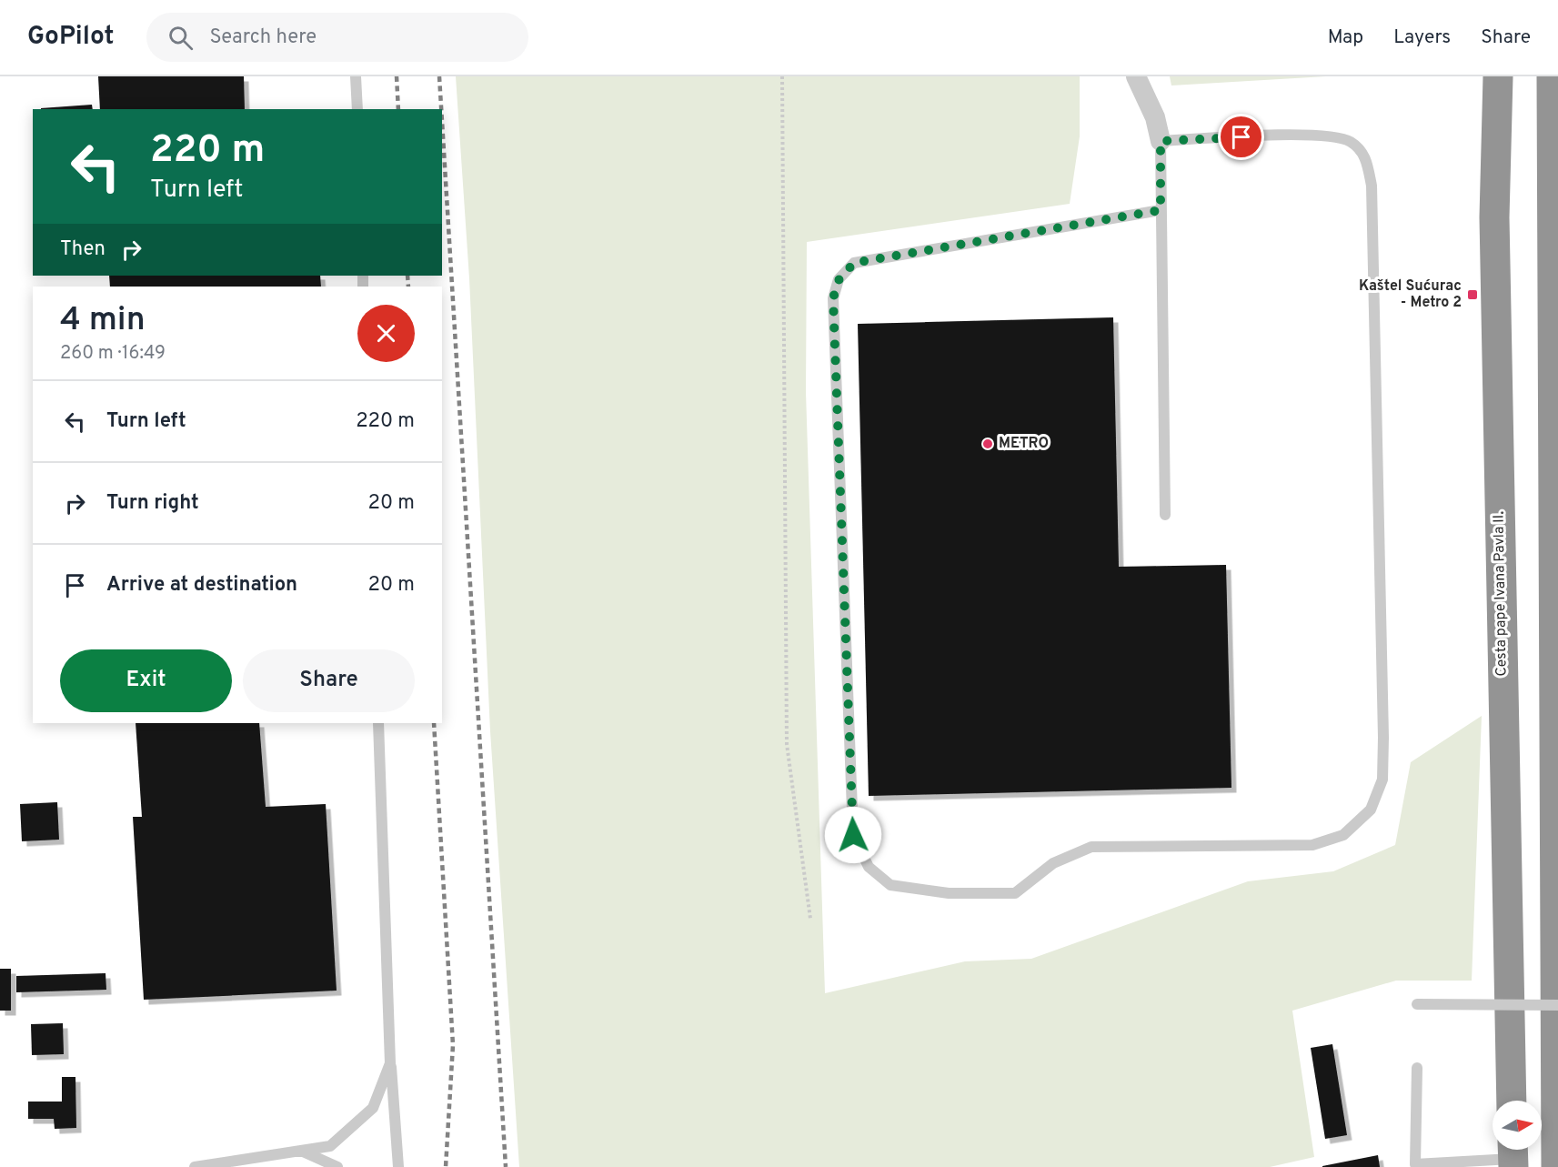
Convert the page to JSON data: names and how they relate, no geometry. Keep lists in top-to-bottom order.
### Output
{
  "streets": {
    "highway": ["Cesta pape Ivana Pavla II."]
  },
  "places": {
    "transit": ["Kaštel Sućurac - Metro 2"],
    "other": ["METRO"]
  },
  "north": "right",
  "page": {
    "header": "GoPilot",
    "search": "Search here",
    "nav": ["Map", "Layers", "Share"],
    "turn": ["220 m", "Turn left"],
    "then": "Then",
    "heading": ["4 min", "260 m · 16:49"],
    "list": [
      {
        "name": "Turn left",
        "value": "220 m"
      },
      {
        "name": "Turn right",
        "value": "20 m"
      },
      {
        "name": "Arrive at destination",
        "value": "20 m"
      }
    ],
    "buttons": ["Exit", "Share"]
  }
}
